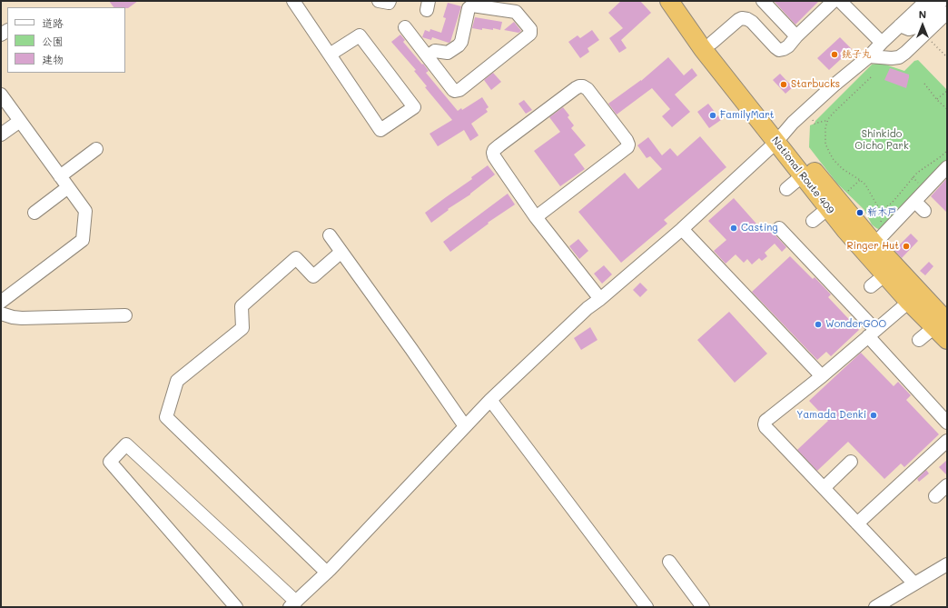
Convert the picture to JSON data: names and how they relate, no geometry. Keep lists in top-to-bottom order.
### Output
{
  "streets": {
    "highway": ["National Route 409"]
  },
  "parks": ["Shinkido Oicho Park"],
  "places": [
    "銚子丸",
    "Starbucks",
    "FamilyMart",
    "新木戸",
    "Casting",
    "Ringer Hut",
    "WonderGOO",
    "Yamada Denki"
  ],
  "legend": ["道路", "公園", "建物"],
  "north": "top"
}
